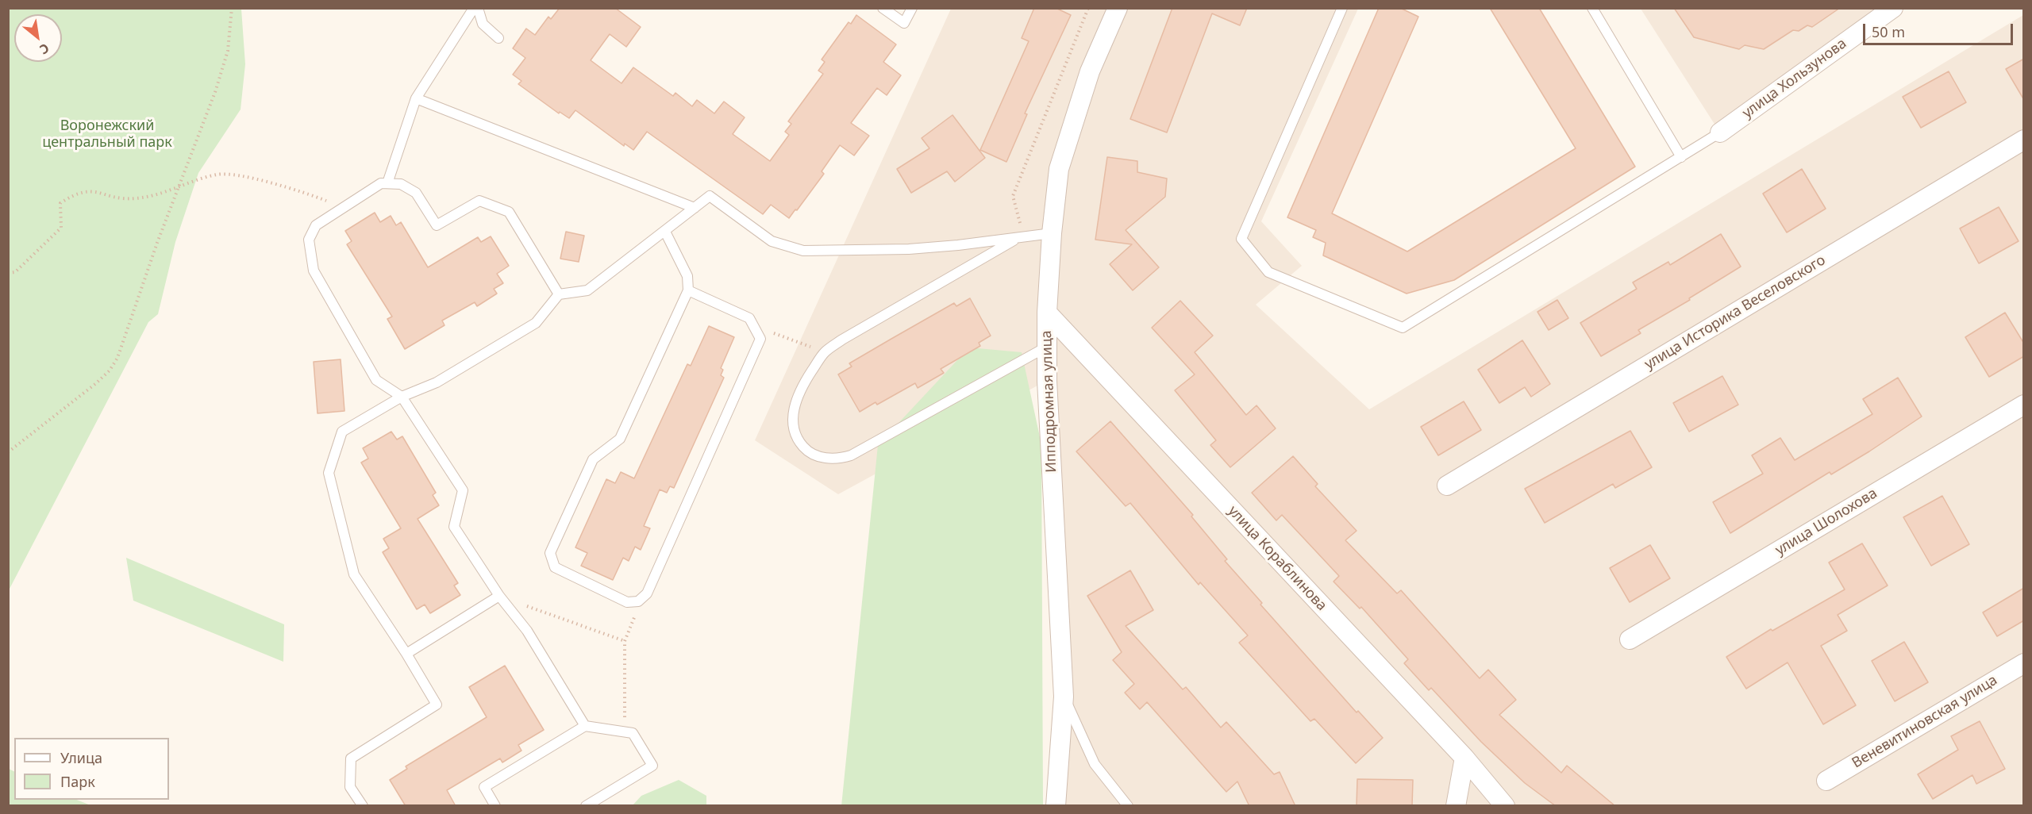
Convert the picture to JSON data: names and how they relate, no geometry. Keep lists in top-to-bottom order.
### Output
{
  "streets": {
    "street": [
      "улица Хользунова",
      "улица Историка Веселовского",
      "Ипподромная улица",
      "улица Шолохова",
      "улица Кораблинова",
      "Веневитиновская улица"
    ]
  },
  "crossings": [
    ["Ипподромная улица", "улица Кораблинова"]
  ],
  "parks": ["Воронежский центральный парк"],
  "legend": ["Улица", "Парк"],
  "scale_bar": "50 m",
  "north": "bottom right"
}
